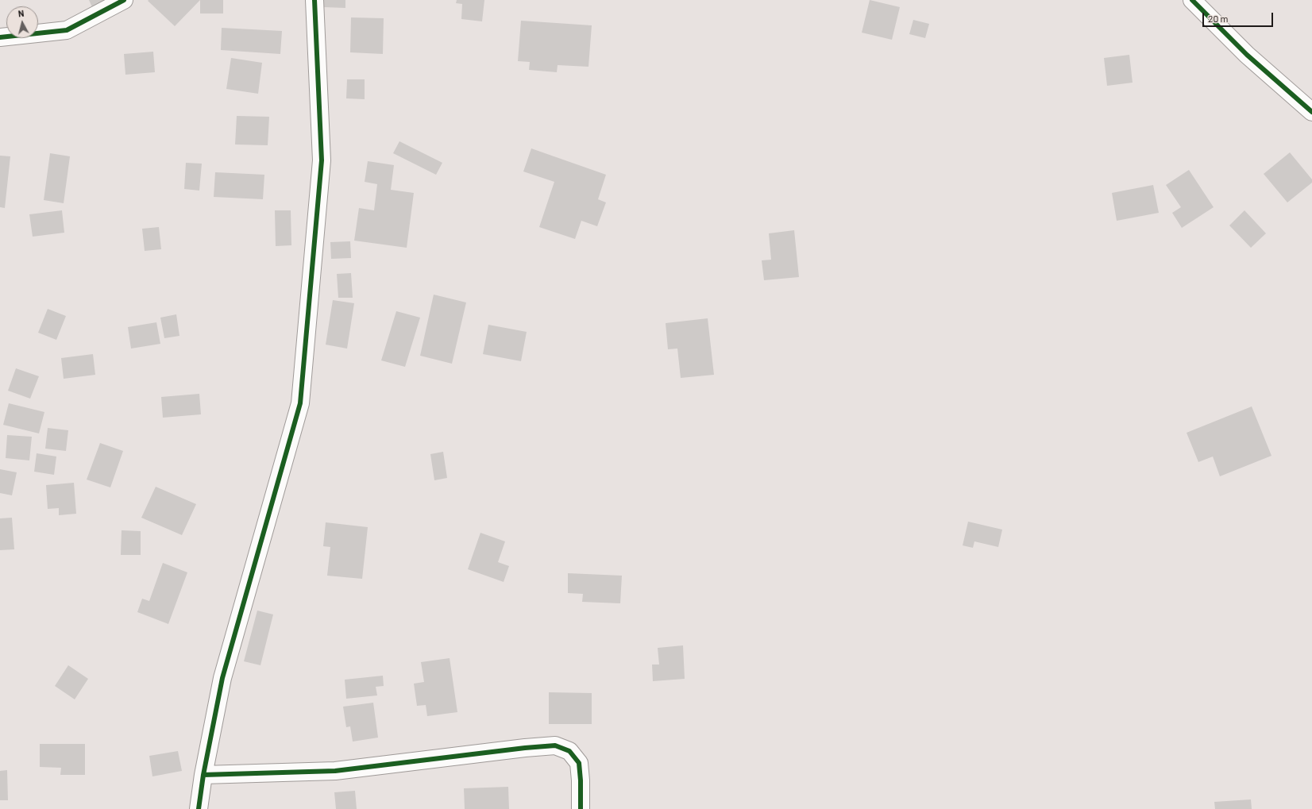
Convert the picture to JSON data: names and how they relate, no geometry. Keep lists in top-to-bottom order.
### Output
{
  "scale_bar": "20 m",
  "north": "top"
}
